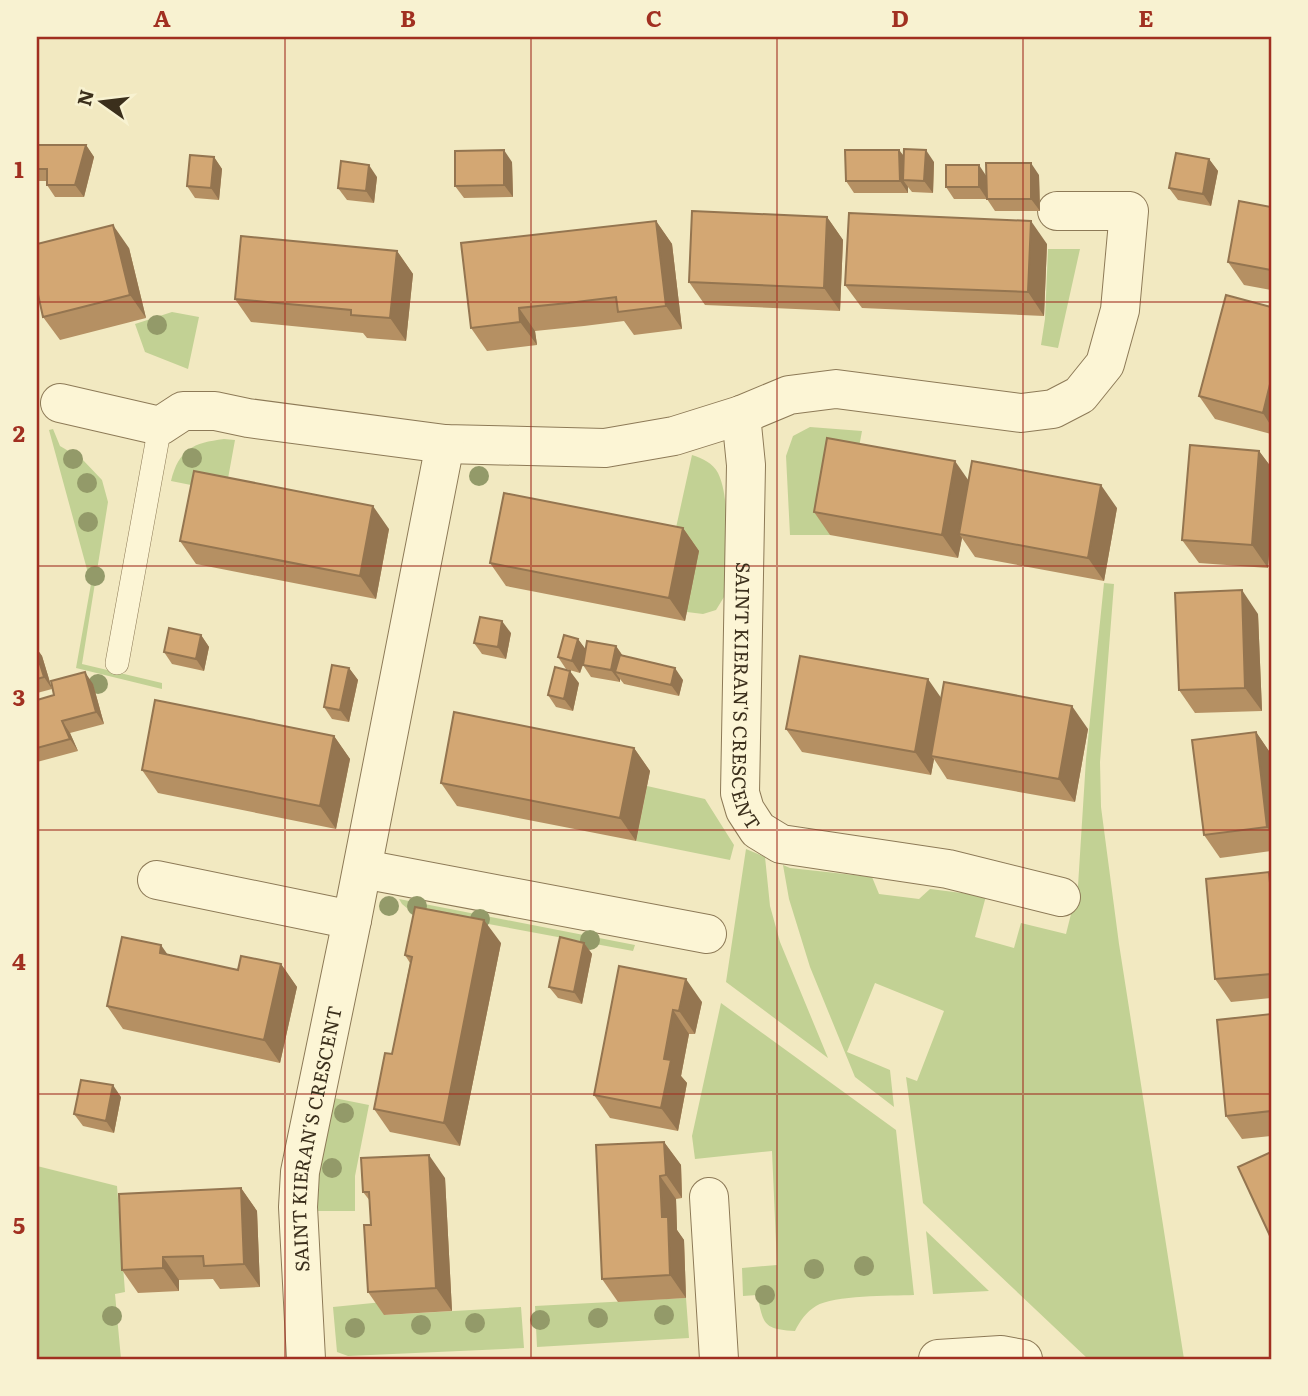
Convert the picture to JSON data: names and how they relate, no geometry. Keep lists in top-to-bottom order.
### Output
{
  "streets": {
    "street": ["SAINT KIERAN'S CRESCENT"]
  },
  "north": "left",
  "grid": {
    "columns": [
      "A",
      "B",
      "C",
      "D",
      "E"
    ],
    "rows": [
      "1",
      "2",
      "3",
      "4",
      "5"
    ]
  }
}
